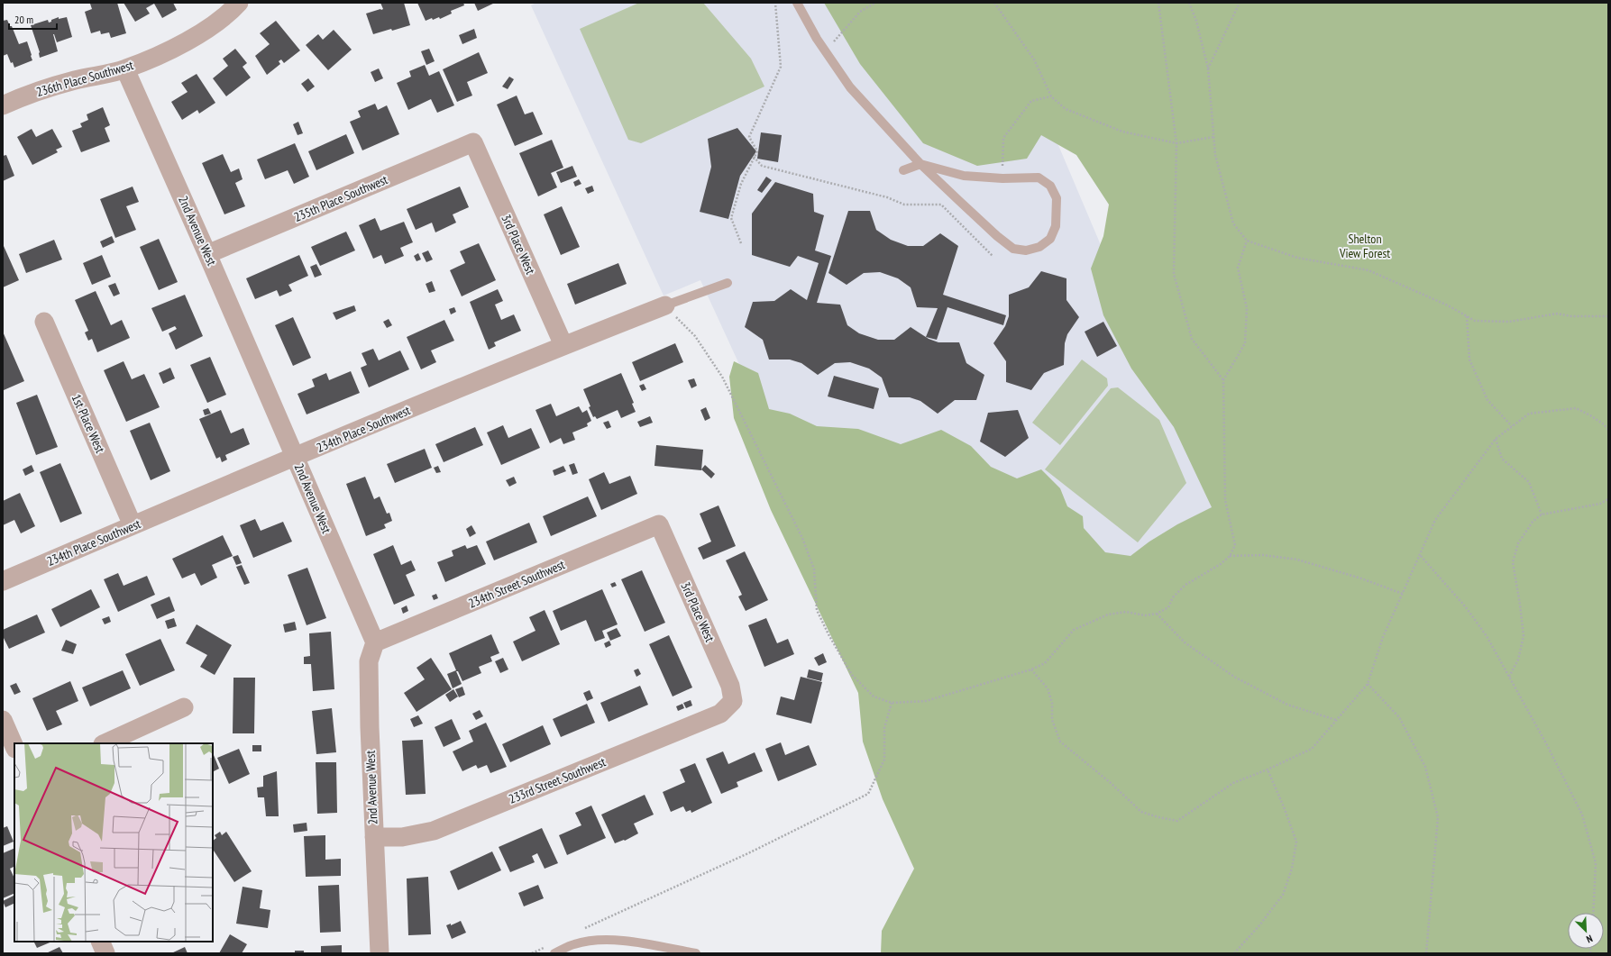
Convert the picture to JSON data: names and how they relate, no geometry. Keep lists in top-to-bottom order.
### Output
{
  "streets": {
    "street": [
      "236th Place Southwest",
      "235th Place Southwest",
      "2nd Avenue West",
      "3rd Place West",
      "1st Place West",
      "234th Place Southwest",
      "234th Street Southwest",
      "233rd Street Southwest"
    ]
  },
  "crossings": [
    ["236th Place Southwest", "2nd Avenue West"],
    ["235th Place Southwest", "2nd Avenue West"],
    ["235th Place Southwest", "3rd Place West"],
    ["2nd Avenue West", "234th Place Southwest"],
    ["2nd Avenue West", "234th Street Southwest"],
    ["2nd Avenue West", "233rd Street Southwest"],
    ["3rd Place West", "234th Place Southwest"],
    ["3rd Place West", "234th Street Southwest"],
    ["3rd Place West", "233rd Street Southwest"],
    ["1st Place West", "234th Place Southwest"]
  ],
  "parks": ["Shelton View Forest"],
  "scale_bar": "20 m",
  "north": "bottom right"
}
